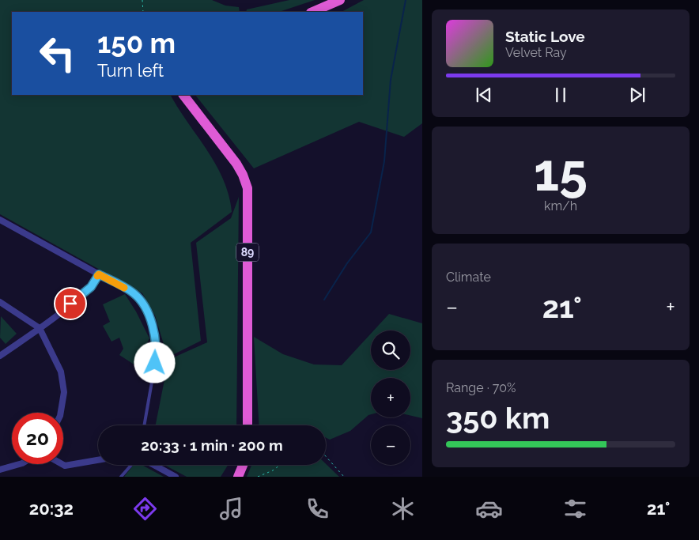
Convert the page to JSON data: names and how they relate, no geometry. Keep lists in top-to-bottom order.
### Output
{
  "streets": {
    "highway": ["89"]
  },
  "page": {
    "turn": ["150 m", "Turn left"],
    "song": ["Static Love", "Velvet Ray"],
    "tile": [
      ["15", "km/h"],
      "Climate",
      ["Range · 70%", "350 km"]
    ],
    "heat": ["−", "21°", "+"],
    "map_buttons": ["+", "−"],
    "limit": "20",
    "trip": "20:33 · 1 min · 200 m",
    "tabs": ["20:32", "21°"]
  }
}
